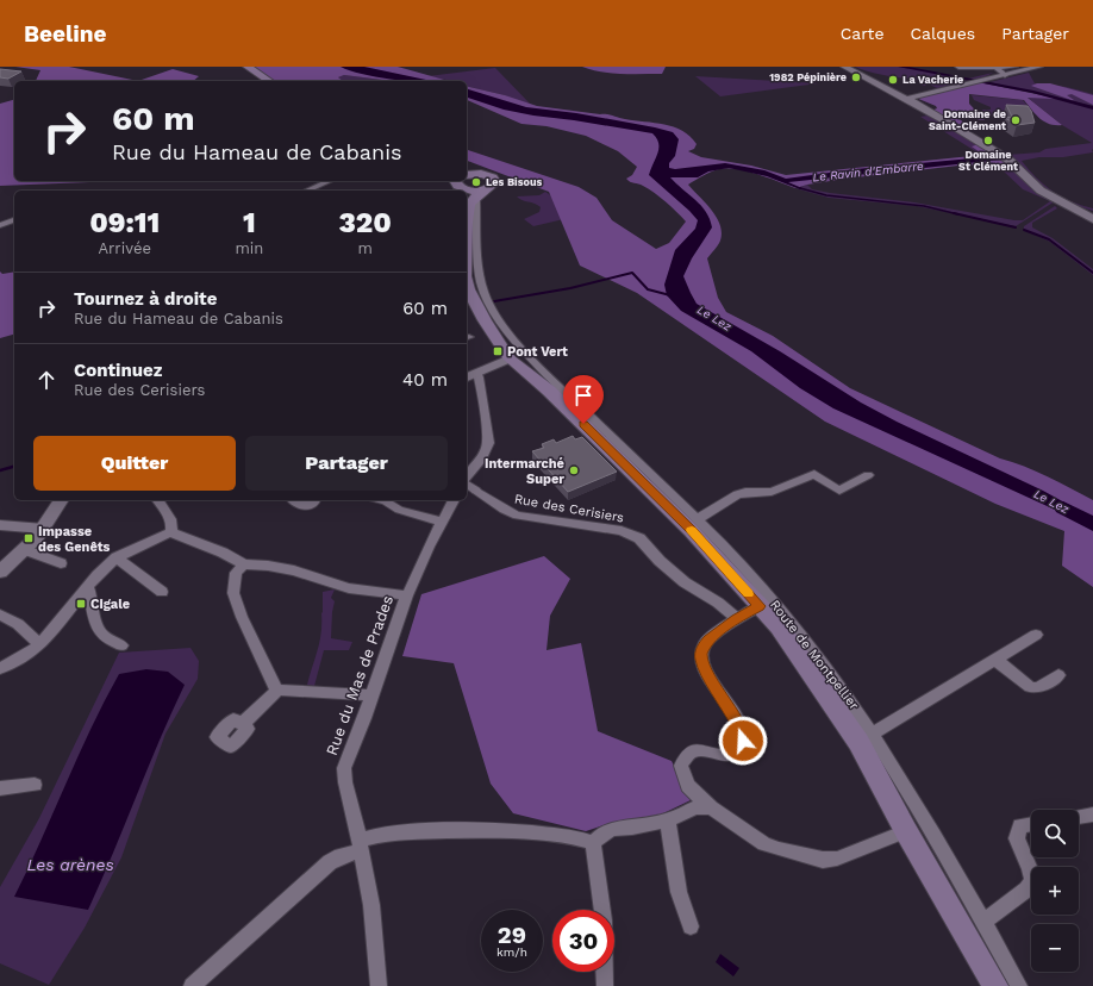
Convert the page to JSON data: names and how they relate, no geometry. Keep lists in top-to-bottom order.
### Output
{
  "streets": {
    "main road": ["Route de Montpellier"],
    "street": ["Rue des Cerisiers", "Rue du Mas de Prades"]
  },
  "water": ["Le Ravin d'Embarre", "Le Lez", "Les arènes"],
  "places": {
    "other": [
      "1982 Pépinière",
      "La Vacherie",
      "Domaine de Saint-Clément",
      "Domaine St Clément",
      "Les Bisous",
      "Intermarché Super"
    ],
    "transit": ["Pont Vert", "Impasse des Genêts", "Cigale"]
  },
  "page": {
    "header": "Beeline",
    "nav": ["Carte", "Calques", "Partager"],
    "turn": ["60 m", "Rue du Hameau de Cabanis"],
    "eta": [
      "09:11",
      "Arrivée",
      "1",
      "min",
      "320",
      "m"
    ],
    "list": [
      {
        "name": "Tournez à droite",
        "note": "Rue du Hameau de Cabanis",
        "value": "60 m"
      },
      {
        "name": "Continuez",
        "note": "Rue des Cerisiers",
        "value": "40 m"
      }
    ],
    "buttons": ["Quitter", "Partager"],
    "map_buttons": ["+", "−"],
    "speed": "29 km/h",
    "limit": "30"
  }
}
